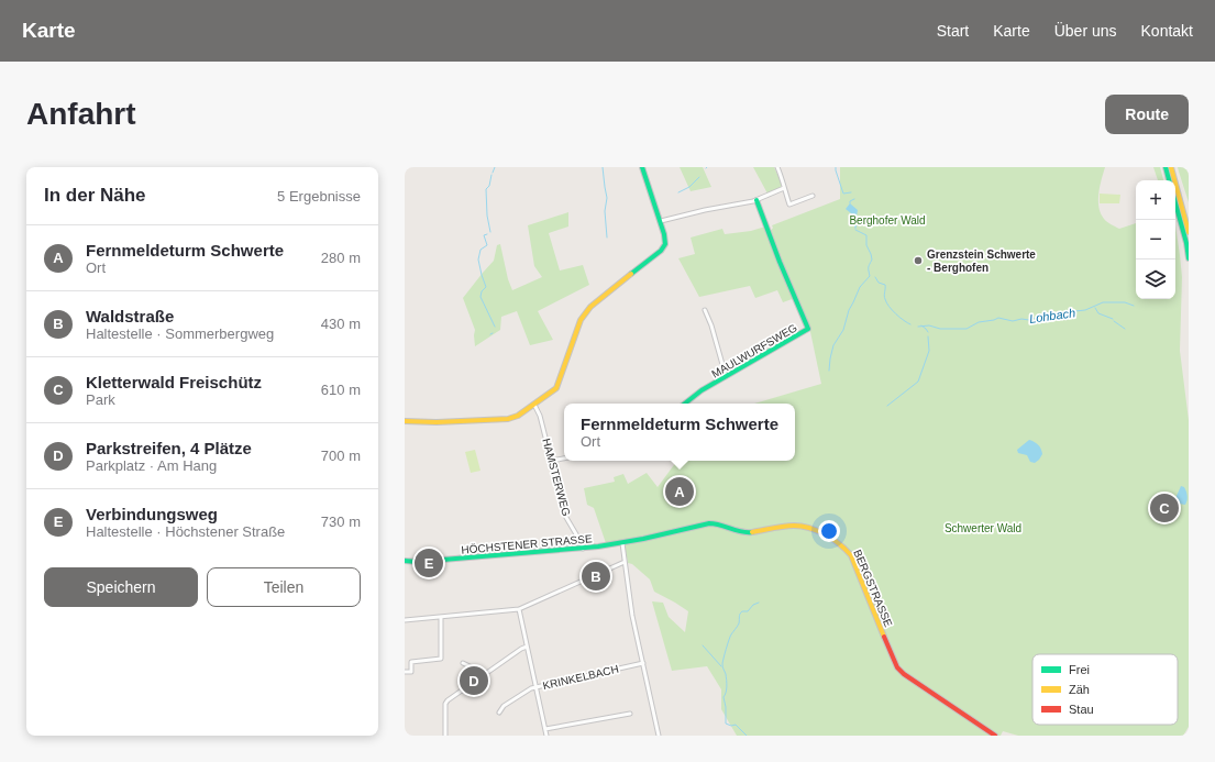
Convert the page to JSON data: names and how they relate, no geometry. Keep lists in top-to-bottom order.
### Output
{
  "streets": {
    "main road": ["MAULWURFSWEG", "HÖCHSTENER STRASSE", "BERGSTRASSE"],
    "street": ["HAMSTERWEG", "KRINKELBACH"]
  },
  "crossings": [
    ["HAMSTERWEG", "HÖCHSTENER STRASSE"],
    ["HÖCHSTENER STRASSE", "BERGSTRASSE"]
  ],
  "water": ["Lohbach"],
  "parks": ["Berghofer Wald", "Schwerter Wald"],
  "places": ["Grenzstein Schwerte - Berghofen"],
  "legend": ["Frei", "Zäh", "Stau"],
  "page": {
    "header": "Karte",
    "nav": [
      "Start",
      "Karte",
      "Über uns",
      "Kontakt"
    ],
    "buttons": [
      "Route",
      ["Speichern", "Teilen"]
    ],
    "title": "Anfahrt",
    "heading": ["In der Nähe", "5 Ergebnisse"],
    "map_buttons": ["+", "−"],
    "list": [
      {
        "mark": "A",
        "name": "Fernmeldeturm Schwerte",
        "note": "Ort",
        "value": "280 m"
      },
      {
        "mark": "B",
        "name": "Waldstraße",
        "note": "Haltestelle · Sommerbergweg",
        "value": "430 m"
      },
      {
        "mark": "C",
        "name": "Kletterwald Freischütz",
        "note": "Park",
        "value": "610 m"
      },
      {
        "mark": "D",
        "name": "Parkstreifen, 4 Plätze",
        "note": "Parkplatz · Am Hang",
        "value": "700 m"
      },
      {
        "mark": "E",
        "name": "Verbindungsweg",
        "note": "Haltestelle · Höchstener Straße",
        "value": "730 m"
      }
    ],
    "popup": ["Fernmeldeturm Schwerte", "Ort"],
    "pins": [
      "A",
      "C",
      "E",
      "B",
      "D"
    ]
  }
}
